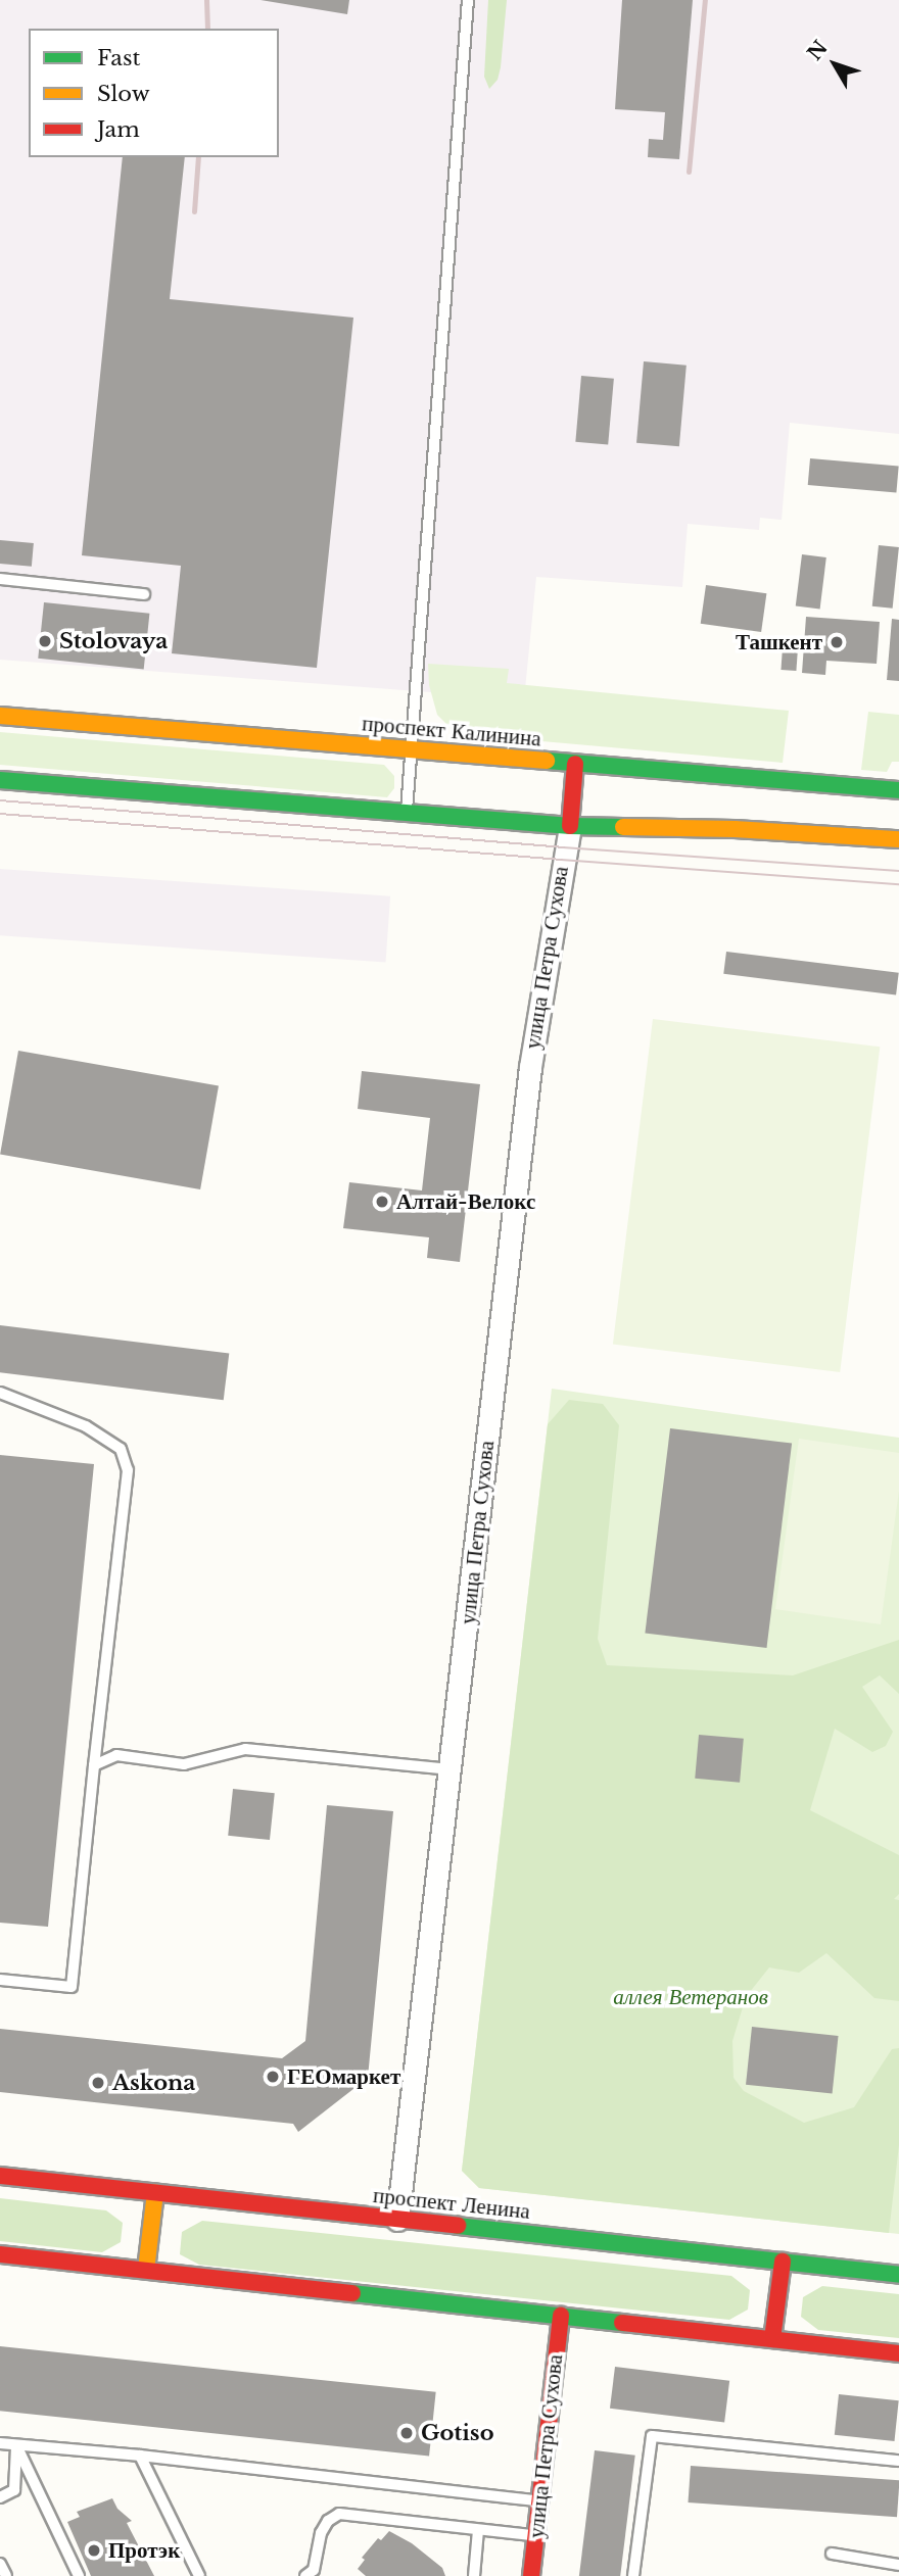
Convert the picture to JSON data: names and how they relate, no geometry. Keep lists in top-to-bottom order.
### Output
{
  "streets": {
    "main road": ["проспект Калинина", "улица Петра Сухова", "проспект Ленина"]
  },
  "crossings": [
    ["улица Петра Сухова", "проспект Ленина"]
  ],
  "parks": ["аллея Ветеранов"],
  "places": [
    "Stolovaya",
    "Ташкент",
    "Алтай-Велокс",
    "ГЕОмаркет",
    "Askona",
    "Gotiso",
    "Протэк"
  ],
  "legend": ["Fast", "Slow", "Jam"],
  "north": "top left"
}
